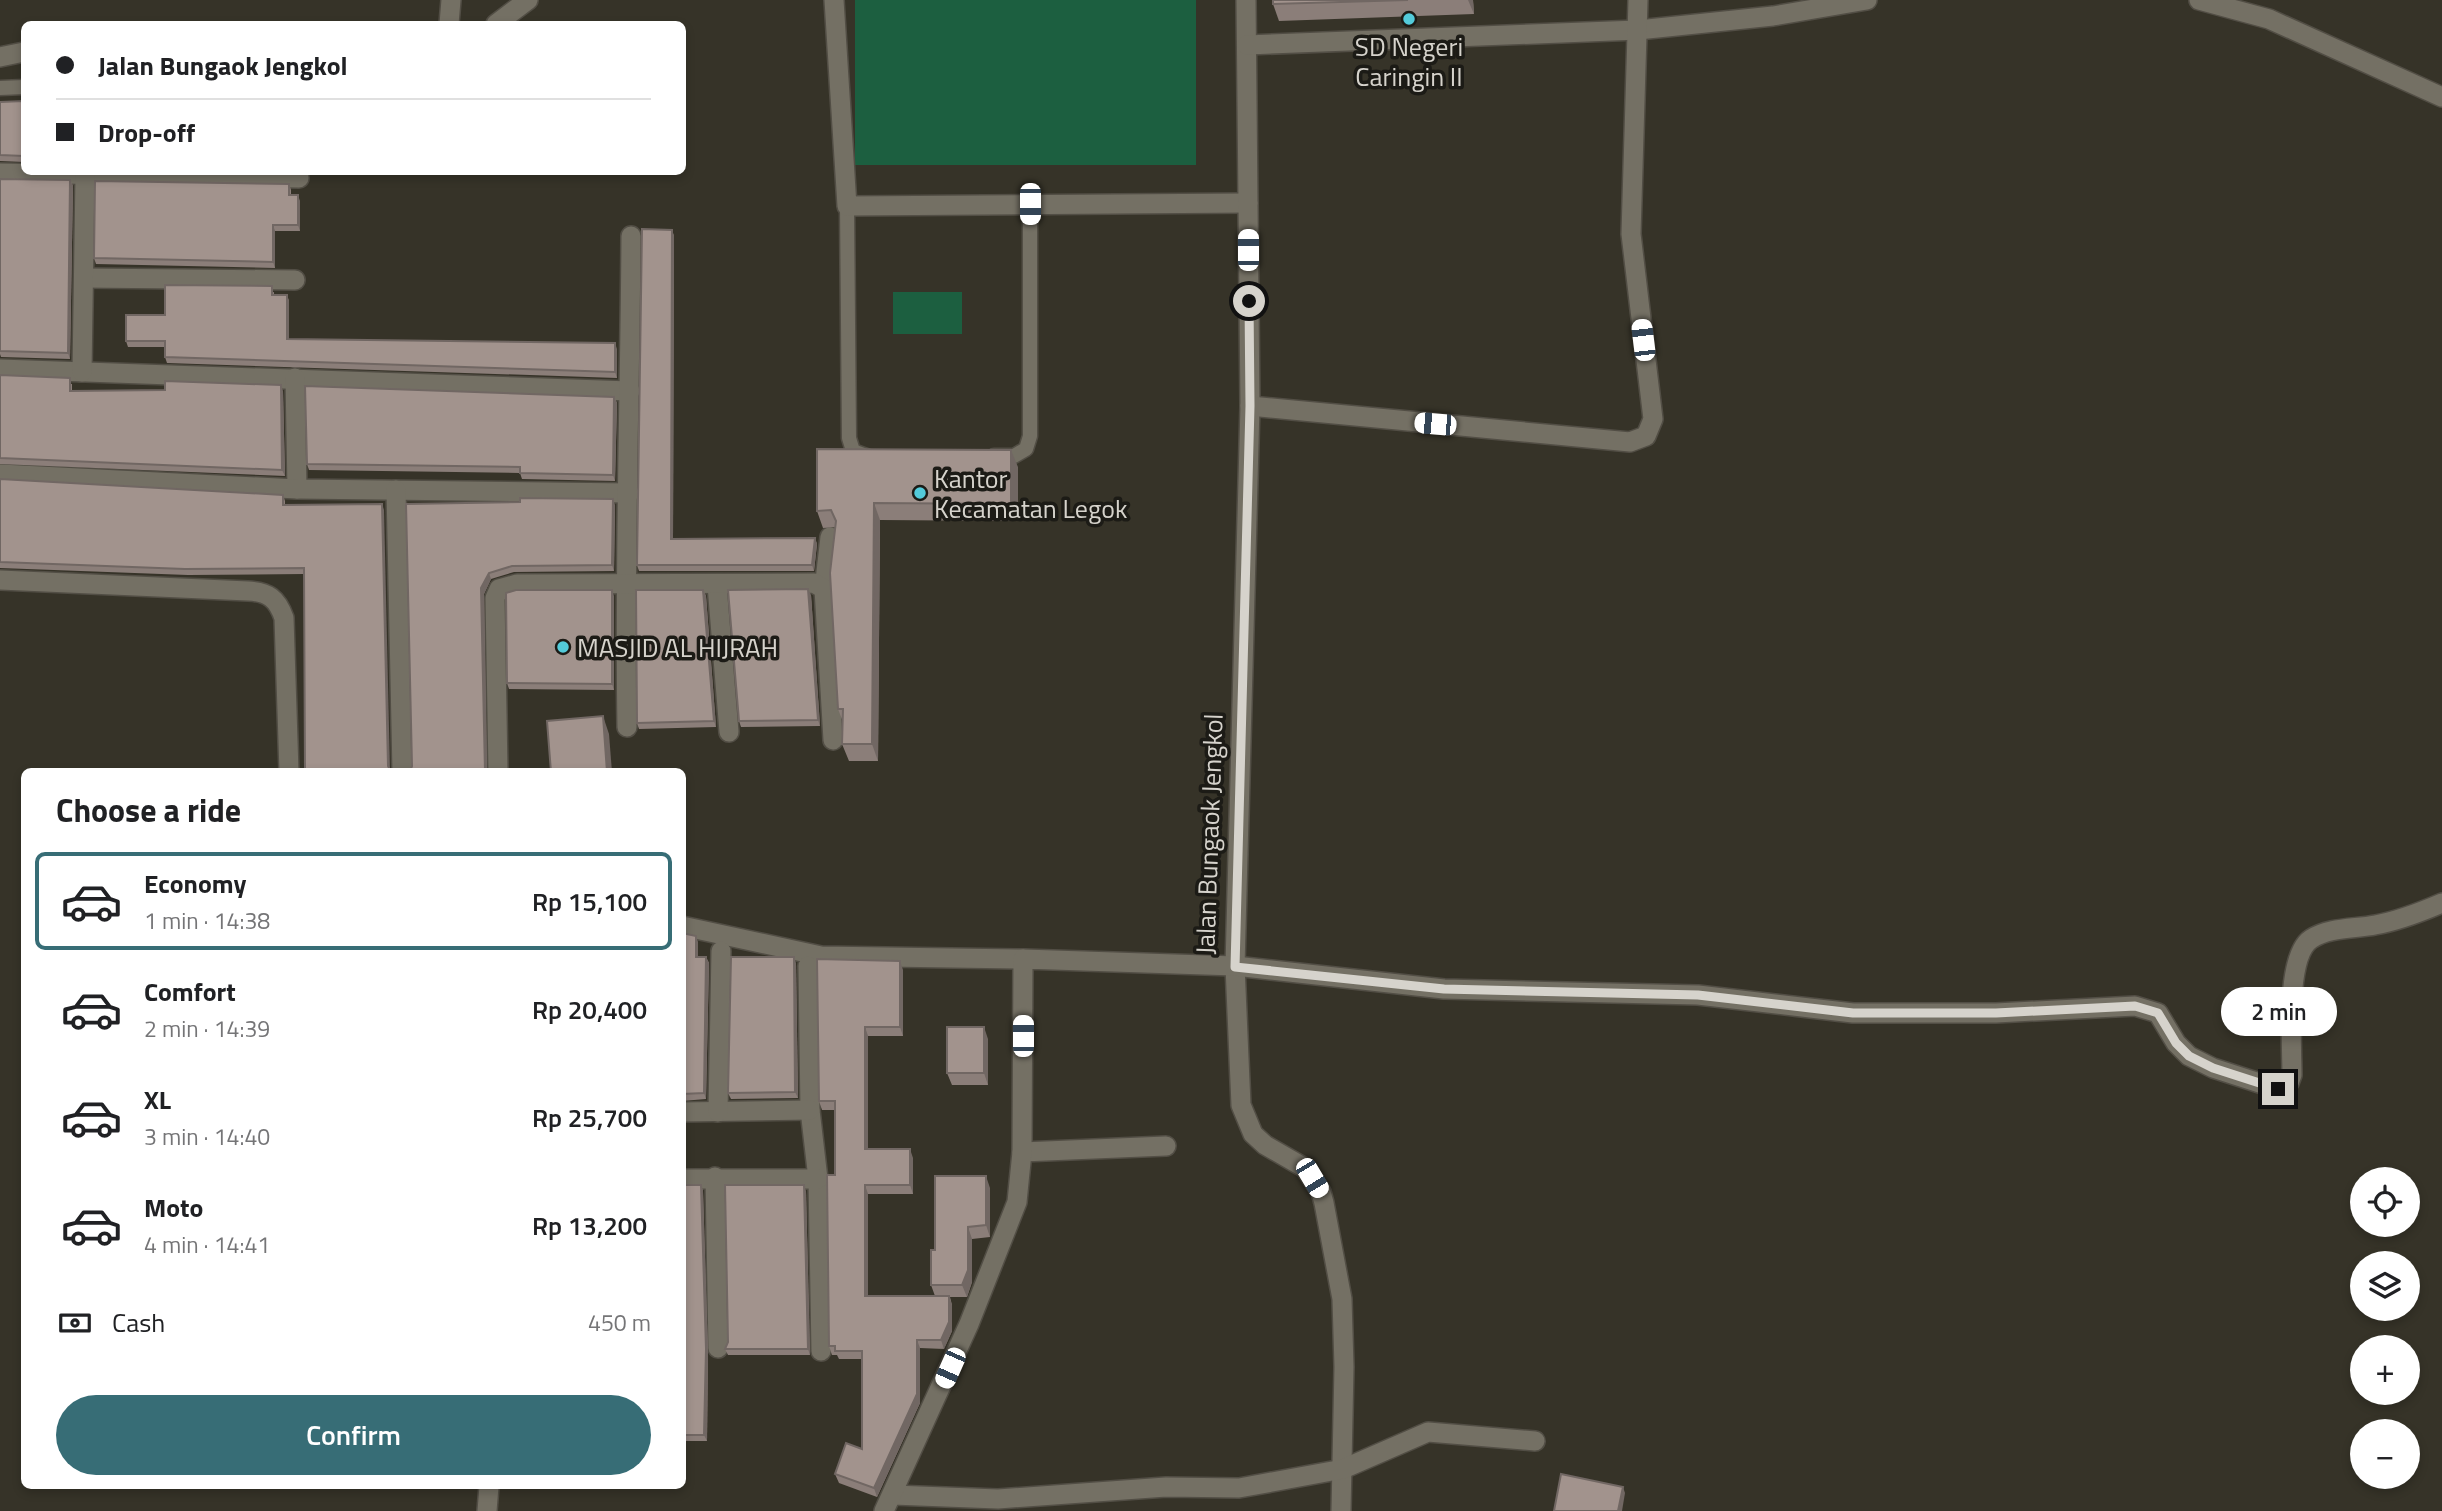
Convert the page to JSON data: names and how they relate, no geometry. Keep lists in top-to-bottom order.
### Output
{
  "streets": {
    "street": ["Jalan Bungaok Jengkol"]
  },
  "places": ["SD Negeri Caringin II", "Kantor Kecamatan Legok", "MASJID AL HIJRAH"],
  "page": {
    "banner": ["Jalan Bungaok Jengkol", "Drop-off"],
    "heading": "Choose a ride",
    "list": [
      {
        "name": "Economy",
        "note": "1 min · 14:38",
        "value": "Rp 15,100"
      },
      {
        "name": "Comfort",
        "note": "2 min · 14:39",
        "value": "Rp 20,400"
      },
      {
        "name": "XL",
        "note": "3 min · 14:40",
        "value": "Rp 25,700"
      },
      {
        "name": "Moto",
        "note": "4 min · 14:41",
        "value": "Rp 13,200"
      }
    ],
    "bubble": "2 min",
    "map_buttons": ["+", "−"],
    "pay": ["Cash", "450 m"],
    "buttons": "Confirm"
  }
}
